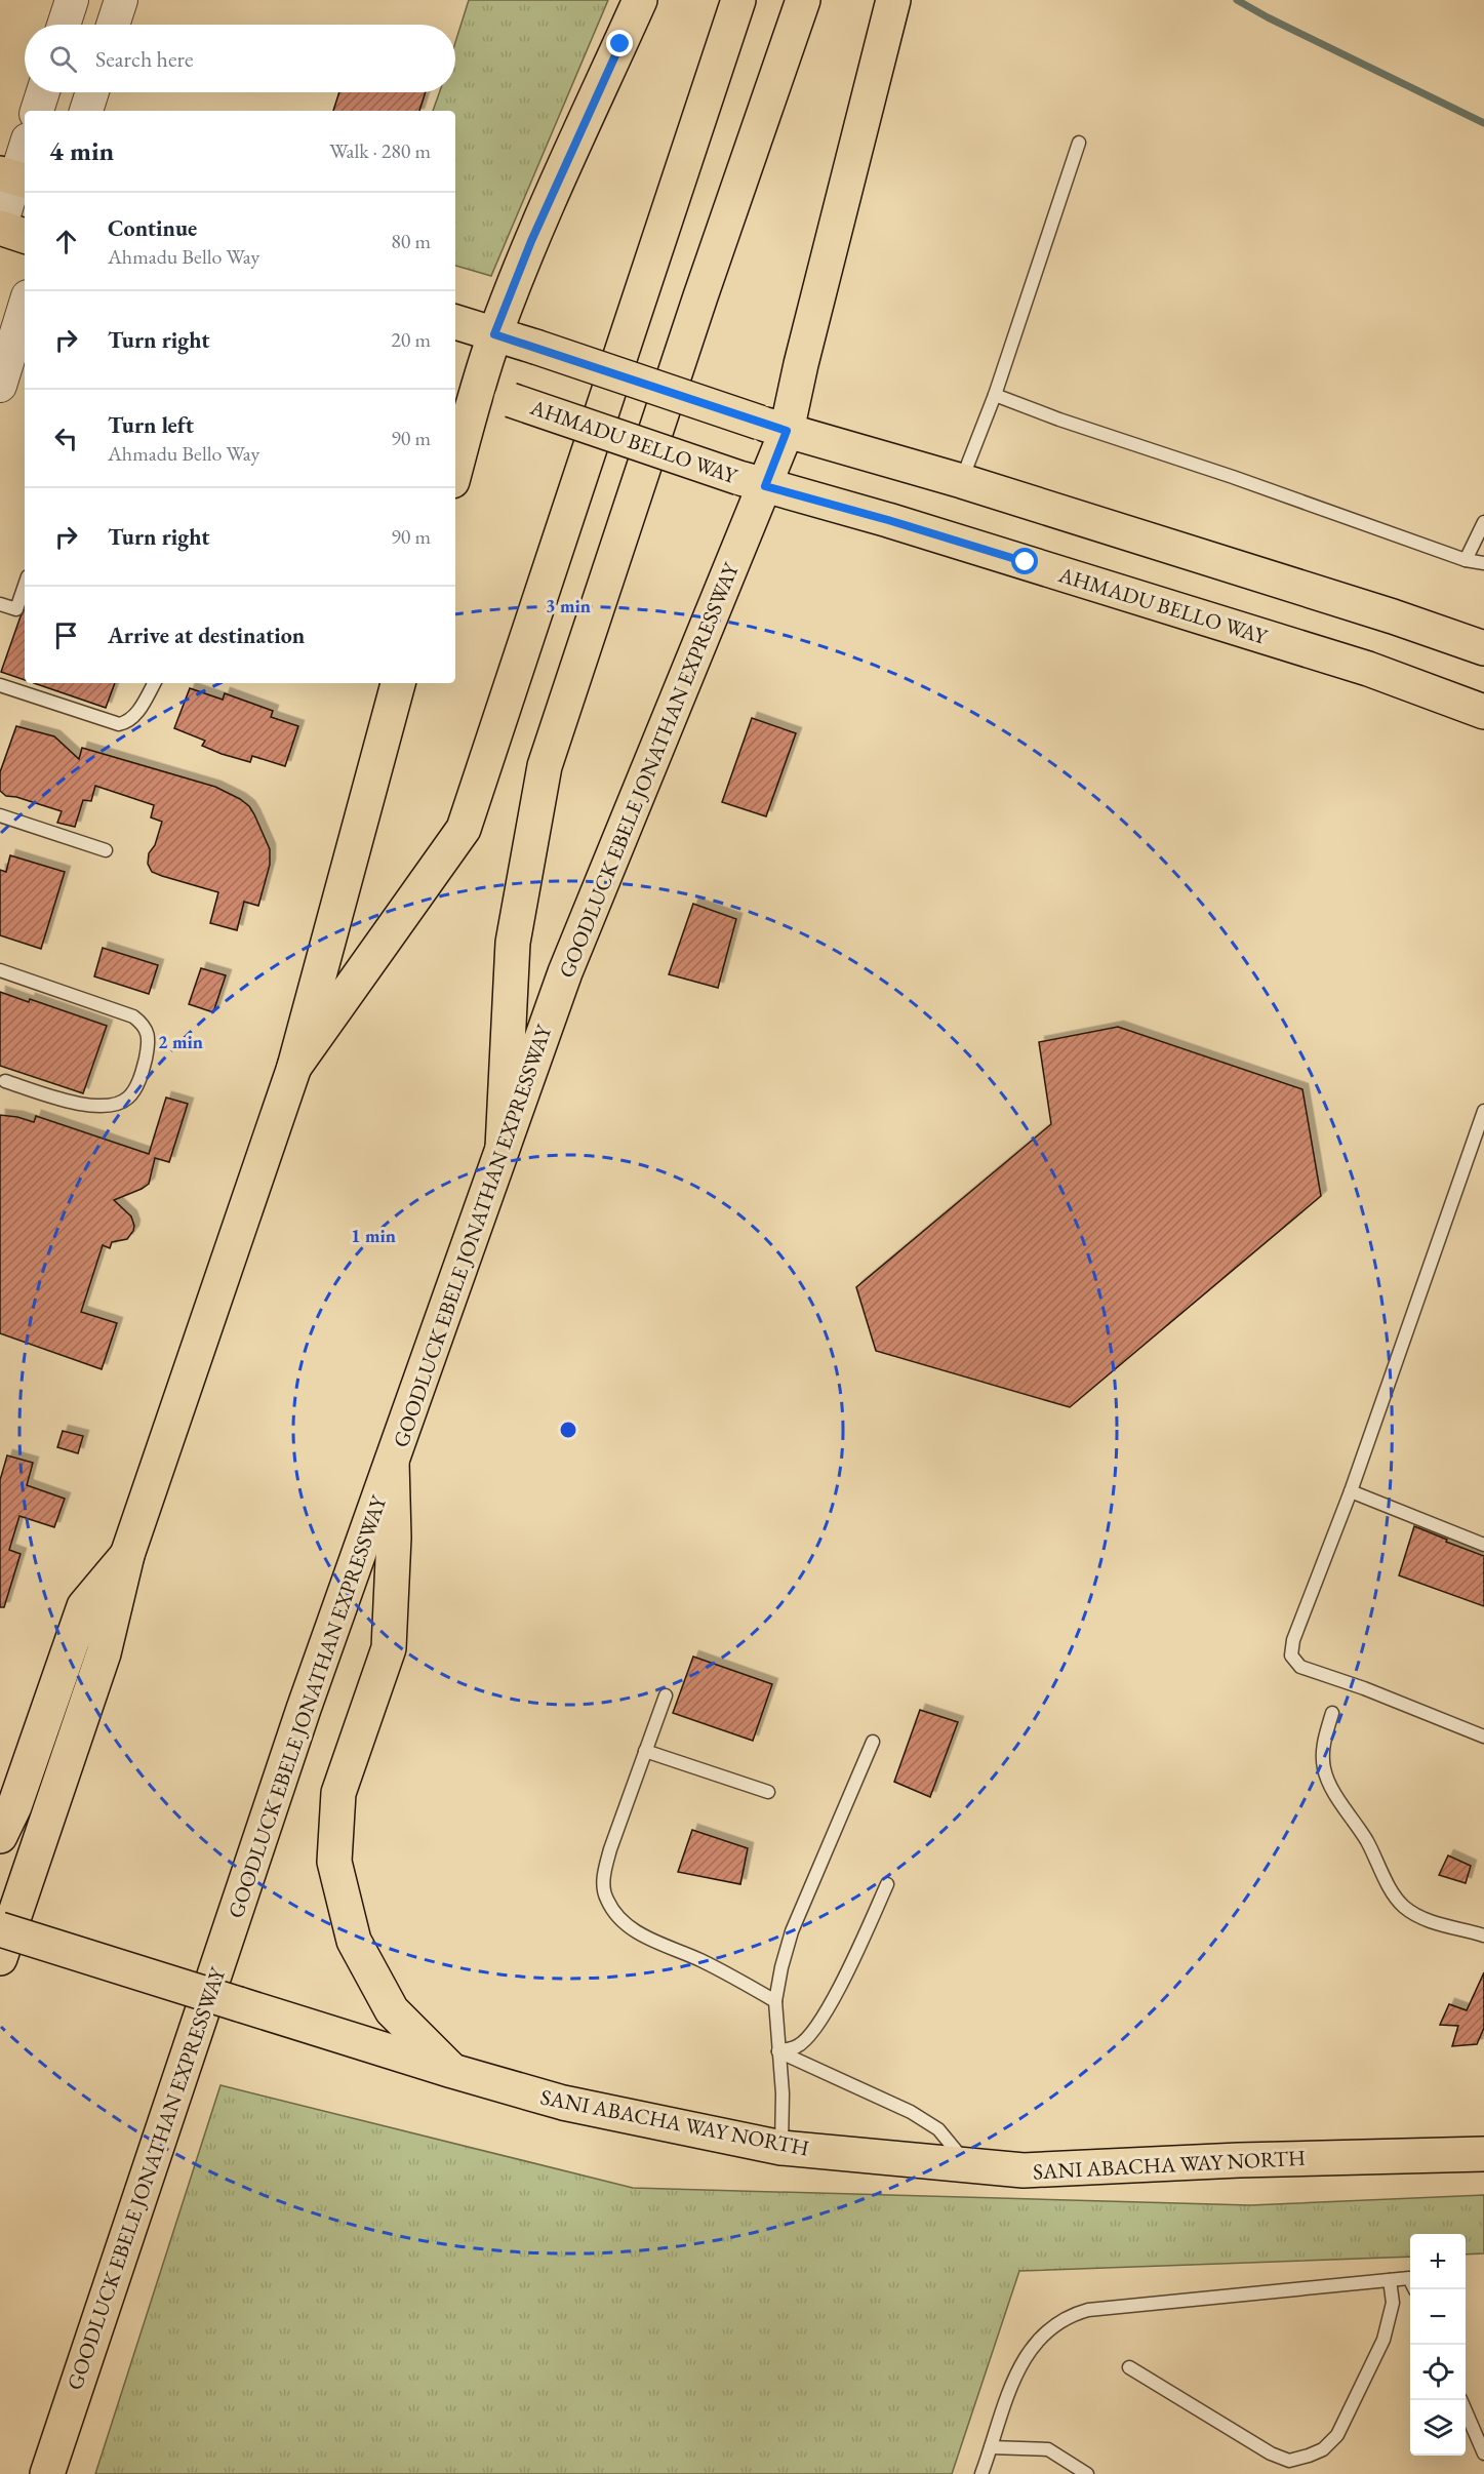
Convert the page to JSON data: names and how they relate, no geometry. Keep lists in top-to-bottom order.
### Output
{
  "streets": {
    "main road": ["AHMADU BELLO WAY", "GOODLUCK EBELE JONATHAN EXPRESSWAY", "SANI ABACHA WAY NORTH"]
  },
  "crossings": [
    ["AHMADU BELLO WAY", "GOODLUCK EBELE JONATHAN EXPRESSWAY"]
  ],
  "page": {
    "search": "Search here",
    "heading": ["4 min", "Walk · 280 m"],
    "list": [
      ["Continue", "Ahmadu Bello Way", "80 m"],
      ["Turn right", "20 m"],
      ["Turn left", "Ahmadu Bello Way", "90 m"],
      ["Turn right", "90 m"],
      "Arrive at destination"
    ],
    "map_buttons": ["+", "−"]
  },
  "rings": ["3 min", "2 min", "1 min"]
}
